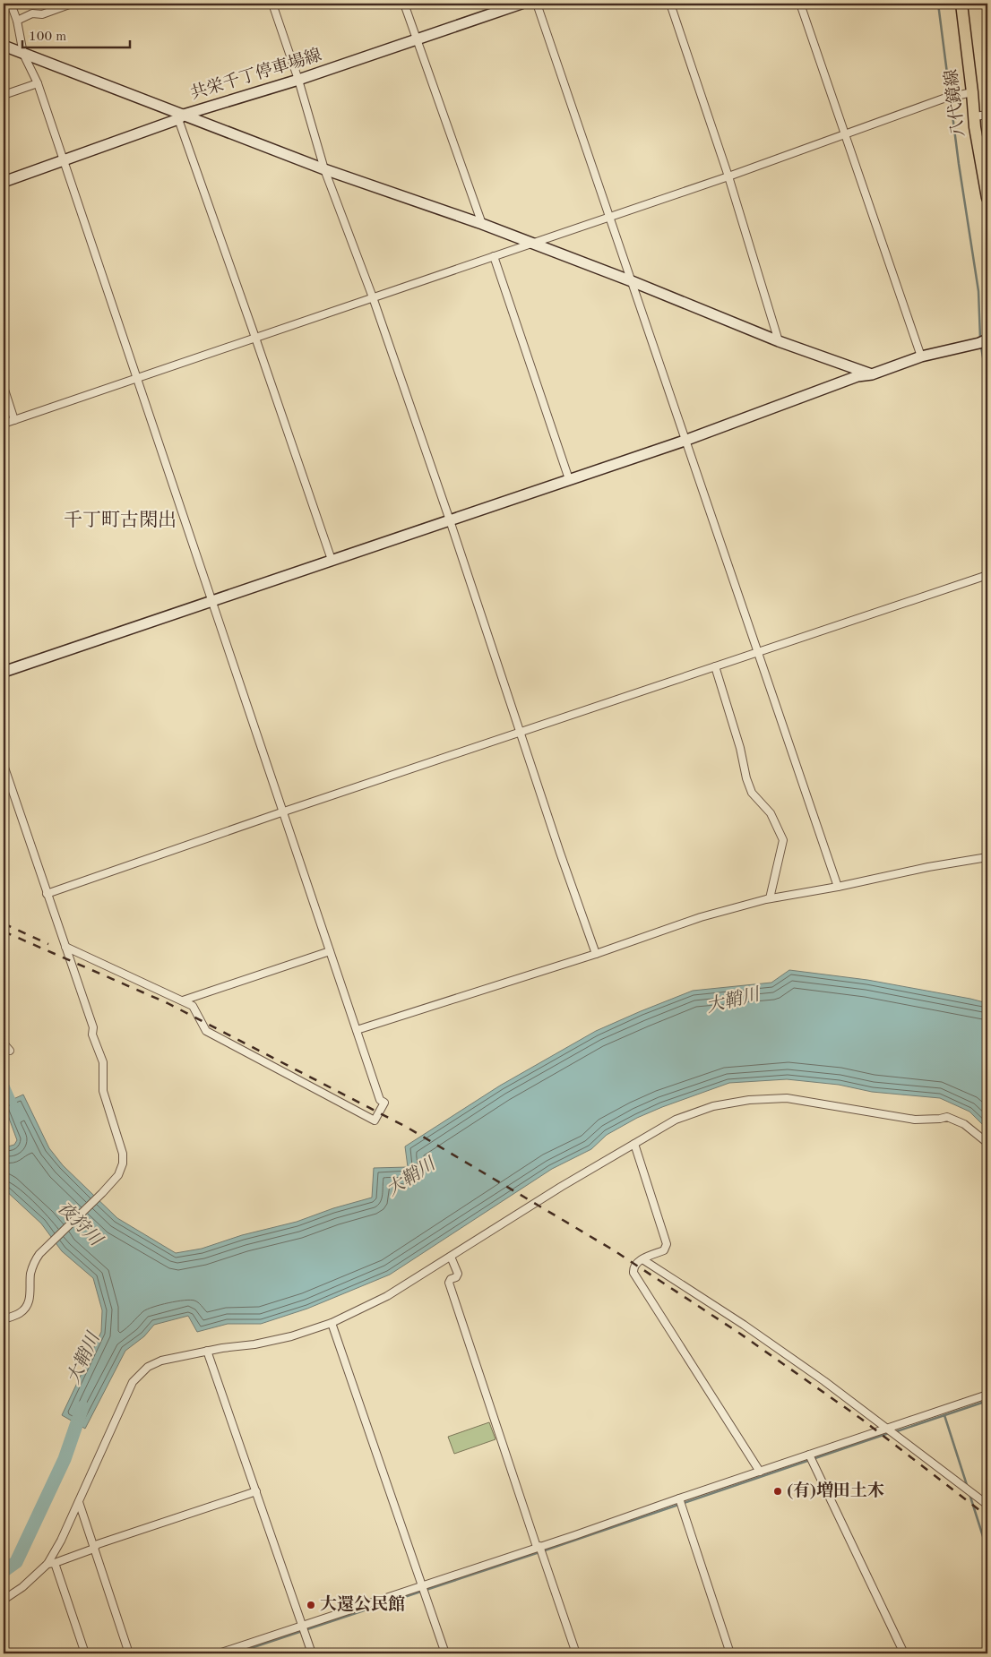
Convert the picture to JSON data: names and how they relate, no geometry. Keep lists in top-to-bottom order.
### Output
{
  "streets": {
    "main road": ["八代鏡線"],
    "street": ["共栄千丁停車場線"]
  },
  "districts": ["千丁町古閑出"],
  "water": ["大鞘川", "夜狩川"],
  "places": ["(有)増田土木", "大還公民館"],
  "scale_bar": "100 m"
}
